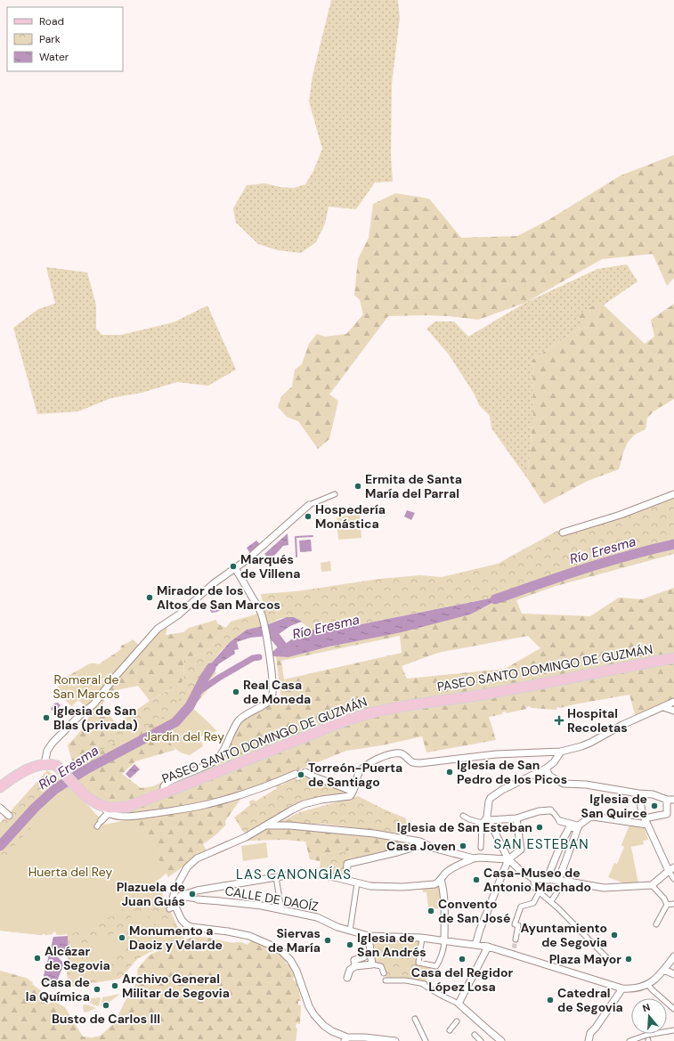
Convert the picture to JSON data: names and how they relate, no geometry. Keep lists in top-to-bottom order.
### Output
{
  "streets": {
    "main road": ["PASEO SANTO DOMINGO DE GUZMÁN"],
    "street": ["CALLE DE DAOÍZ"]
  },
  "districts": ["SAN ESTEBAN", "LAS CANONGÍAS"],
  "water": ["Río Eresma"],
  "parks": ["Romeral de San Marcos", "Jardín del Rey", "Huerta del Rey"],
  "places": {
    "other": [
      "Ermita de Santa María del Parral",
      "Hospedería Monástica",
      "Marqués de Villena",
      "Mirador de los Altos de San Marcos",
      "Real Casa de Moneda",
      "Iglesia de San Blas (privada)",
      "Iglesia de San Pedro de los Picos",
      "Torreón-Puerta de Santiago",
      "Iglesia de San Quirce",
      "Iglesia de San Esteban",
      "Casa Joven",
      "Casa-Museo de Antonio Machado",
      "Plazuela de Juan Guás",
      "Convento de San José",
      "Ayuntamiento de Segovia",
      "Monumento a Daoiz y Velarde",
      "Siervas de María",
      "Iglesia de San Andrés",
      "Alcázar de Segovia",
      "Casa del Regidor López Losa",
      "Plaza Mayor",
      "Archivo General Militar de Segovia",
      "Casa de la Química",
      "Catedral de Segovia",
      "Busto de Carlos III"
    ],
    "health": ["Hospital Recoletas"]
  },
  "legend": ["Road", "Park", "Water"],
  "north": "top"
}
